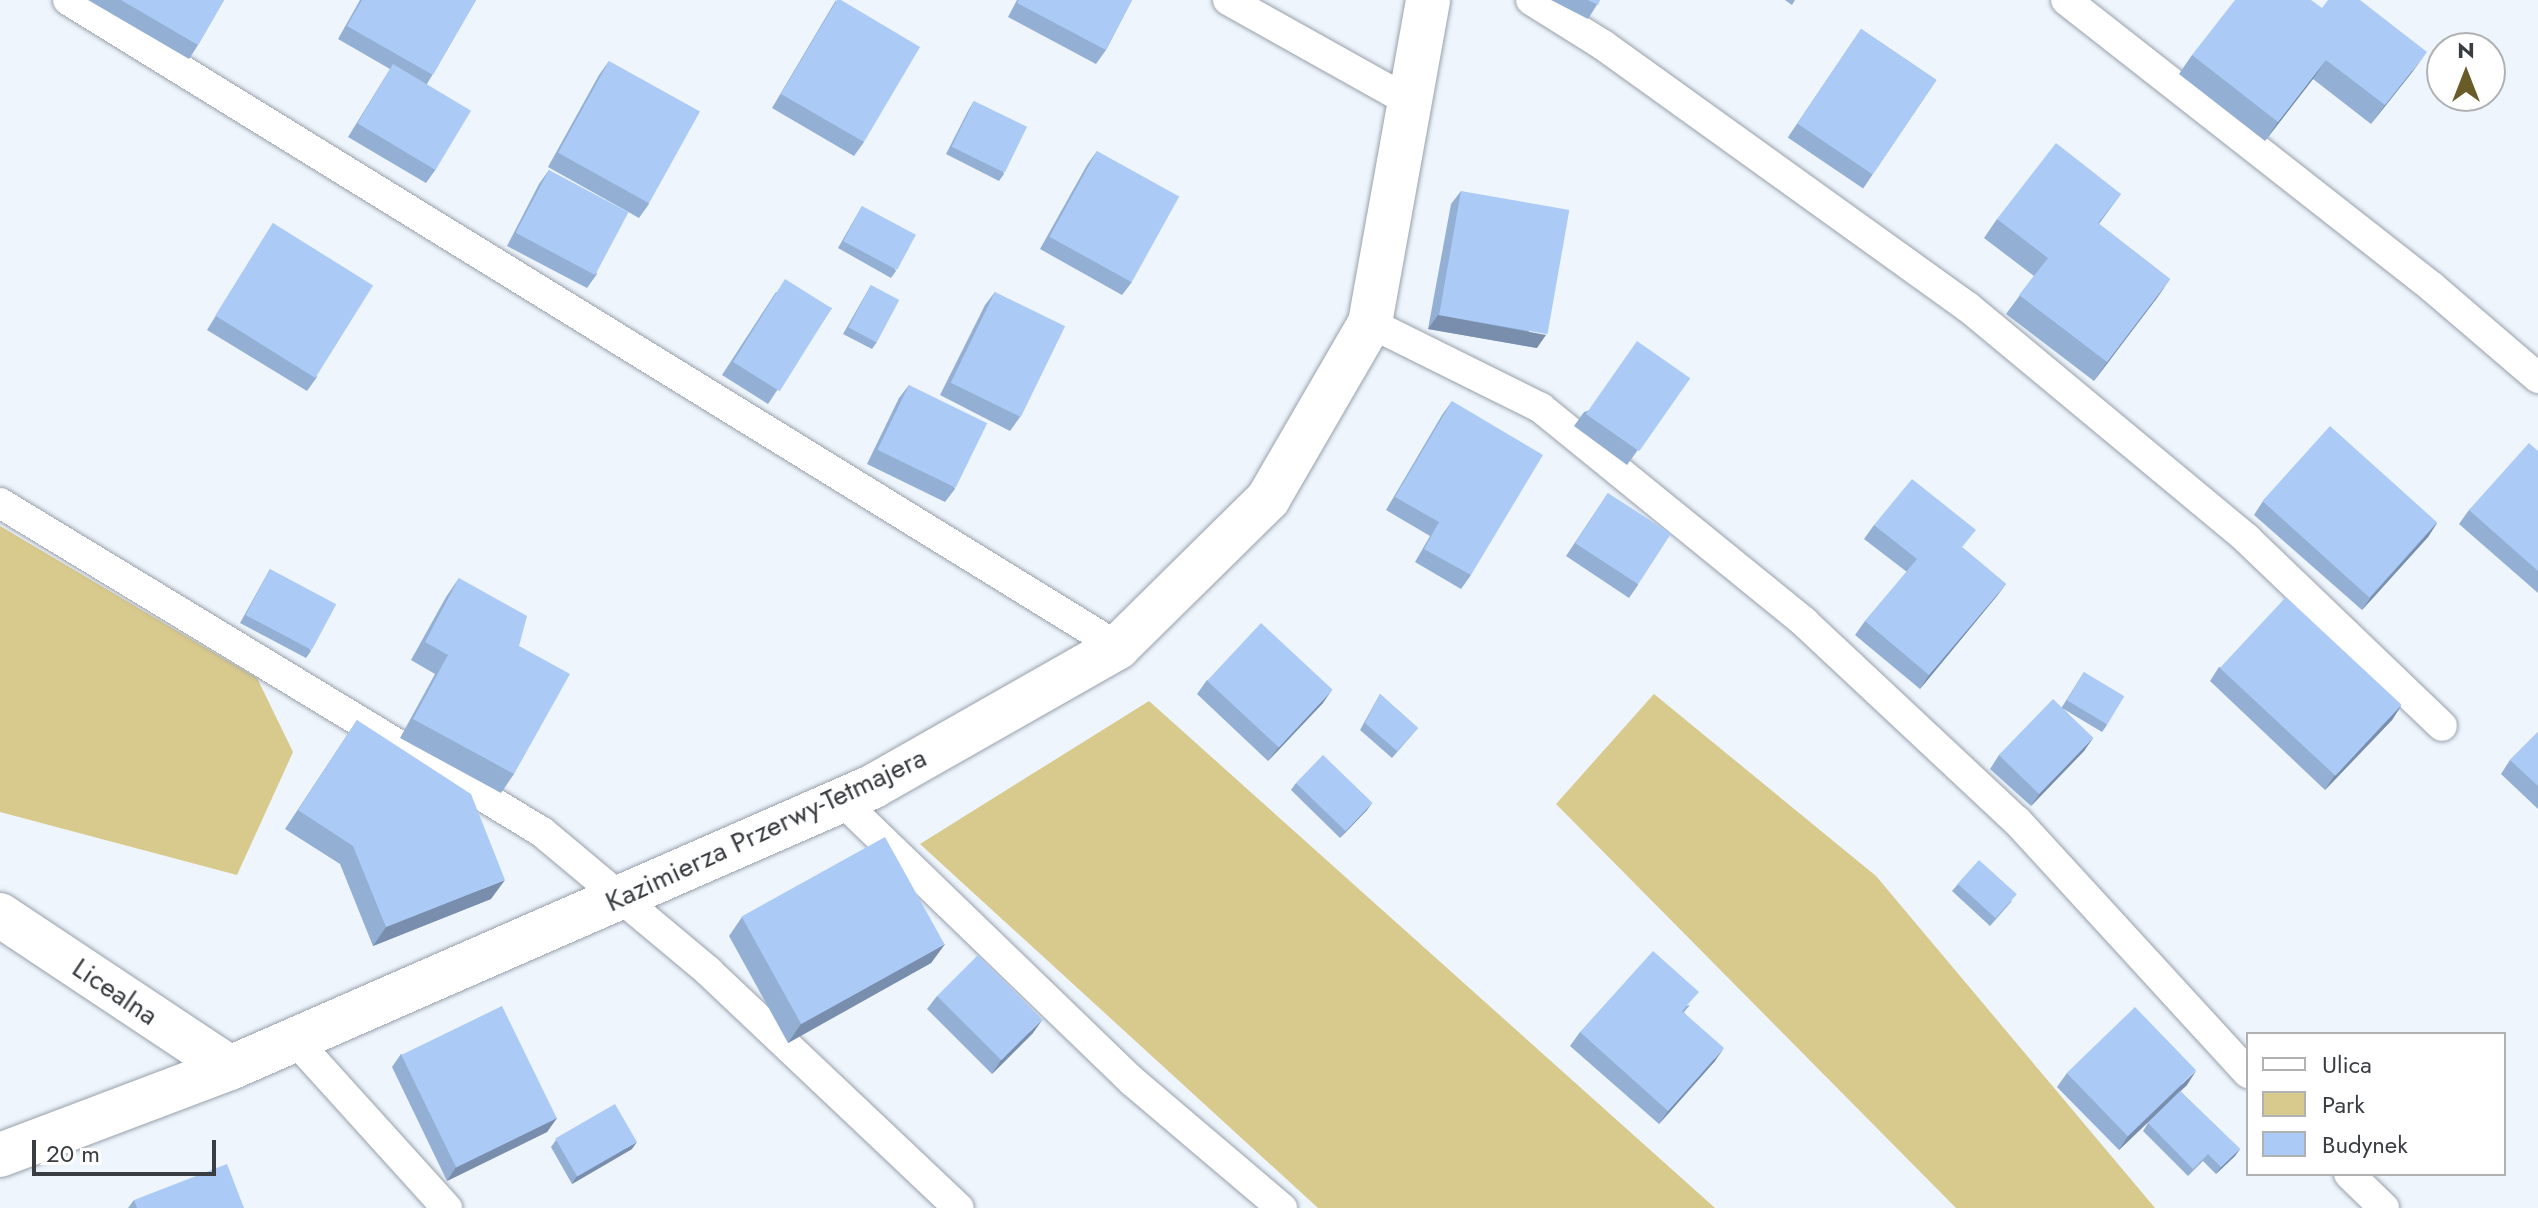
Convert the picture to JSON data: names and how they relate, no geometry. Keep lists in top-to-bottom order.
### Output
{
  "streets": {
    "street": ["Kazimierza Przerwy-Tetmajera", "Licealna"]
  },
  "crossings": [
    ["Kazimierza Przerwy-Tetmajera", "Licealna"]
  ],
  "legend": ["Ulica", "Park", "Budynek"],
  "scale_bar": "20 m",
  "north": "top"
}
